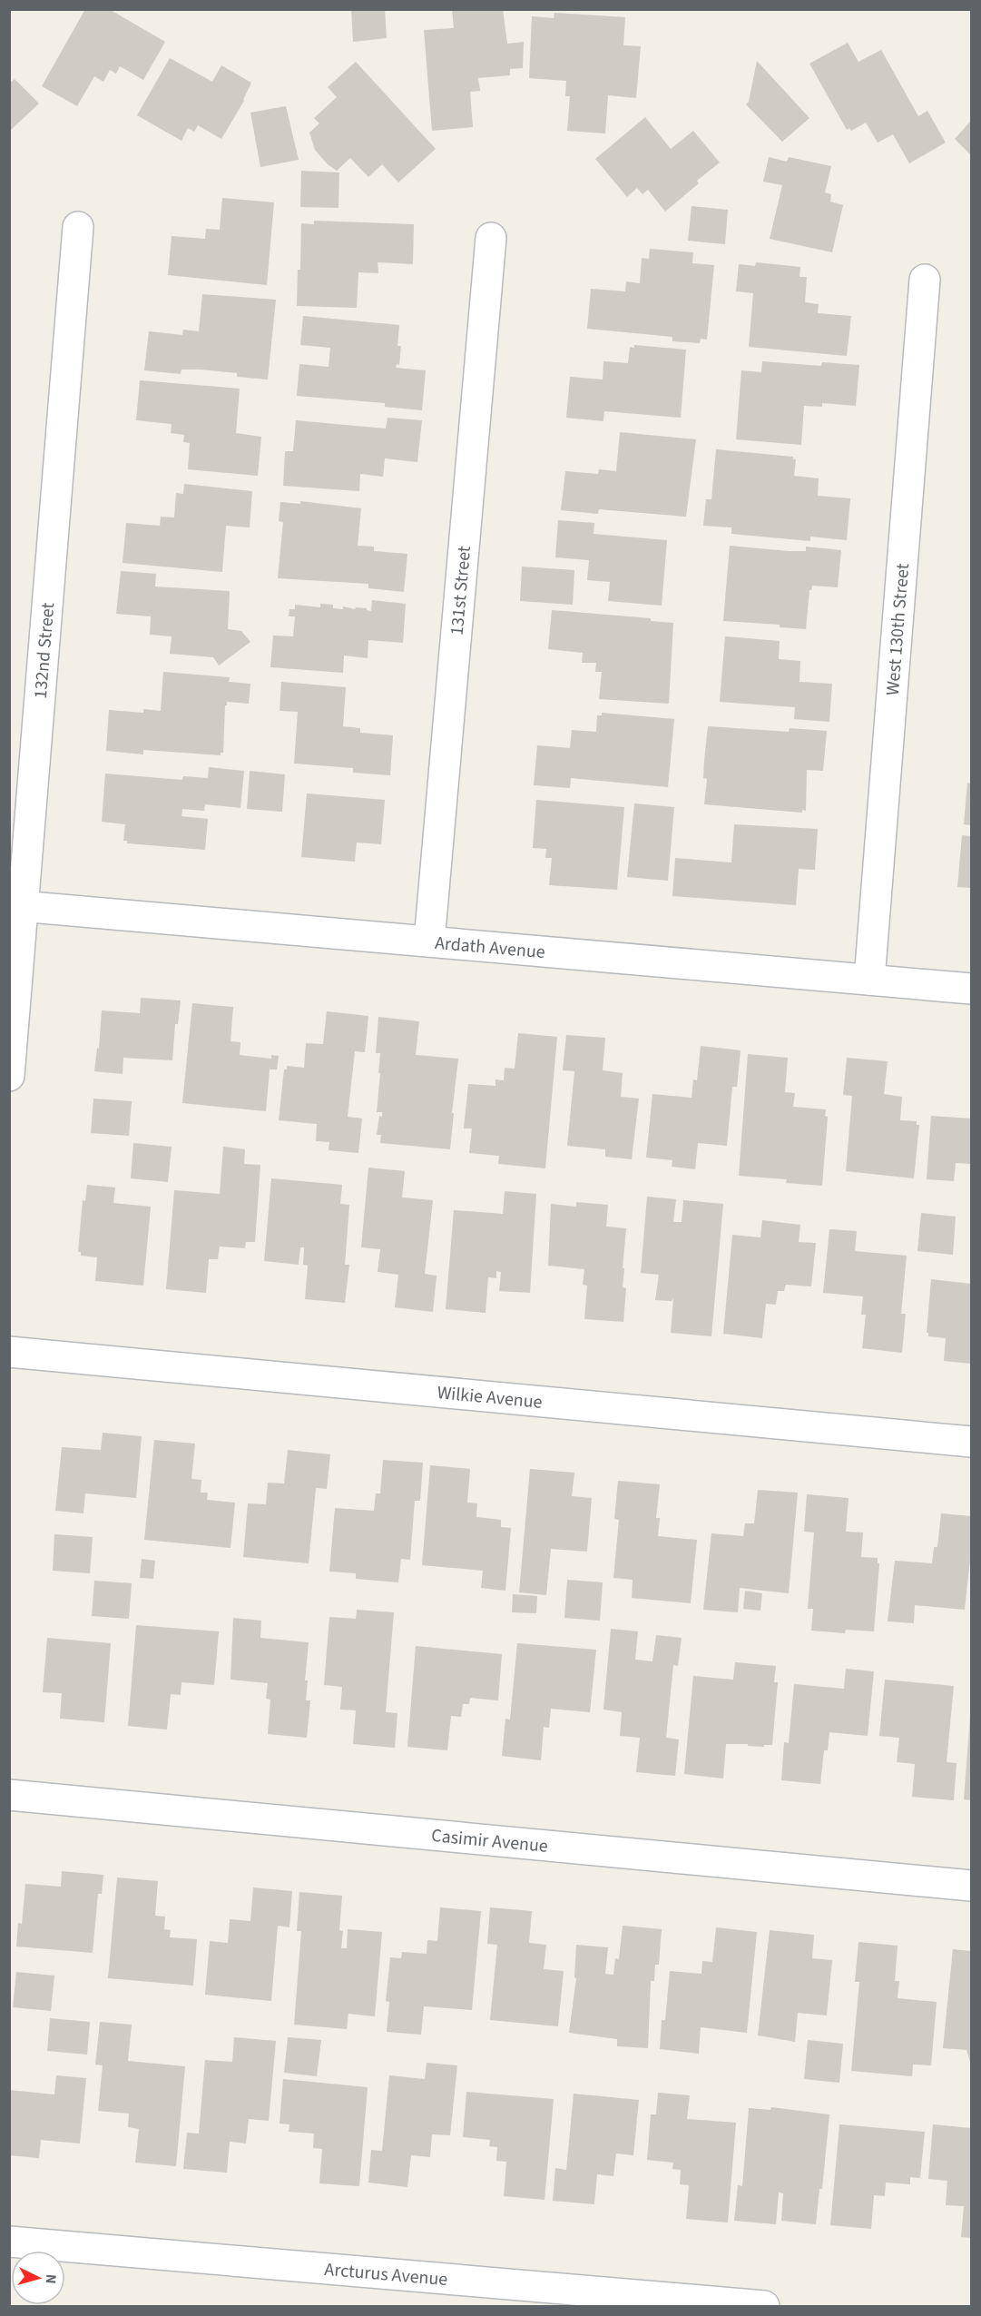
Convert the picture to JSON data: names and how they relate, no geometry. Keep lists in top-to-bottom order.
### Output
{
  "streets": {
    "street": [
      "131st Street",
      "West 130th Street",
      "132nd Street",
      "Ardath Avenue",
      "Wilkie Avenue",
      "Casimir Avenue",
      "Arcturus Avenue"
    ]
  },
  "crossings": [
    ["131st Street", "Ardath Avenue"],
    ["West 130th Street", "Ardath Avenue"],
    ["132nd Street", "Ardath Avenue"]
  ],
  "north": "right"
}
